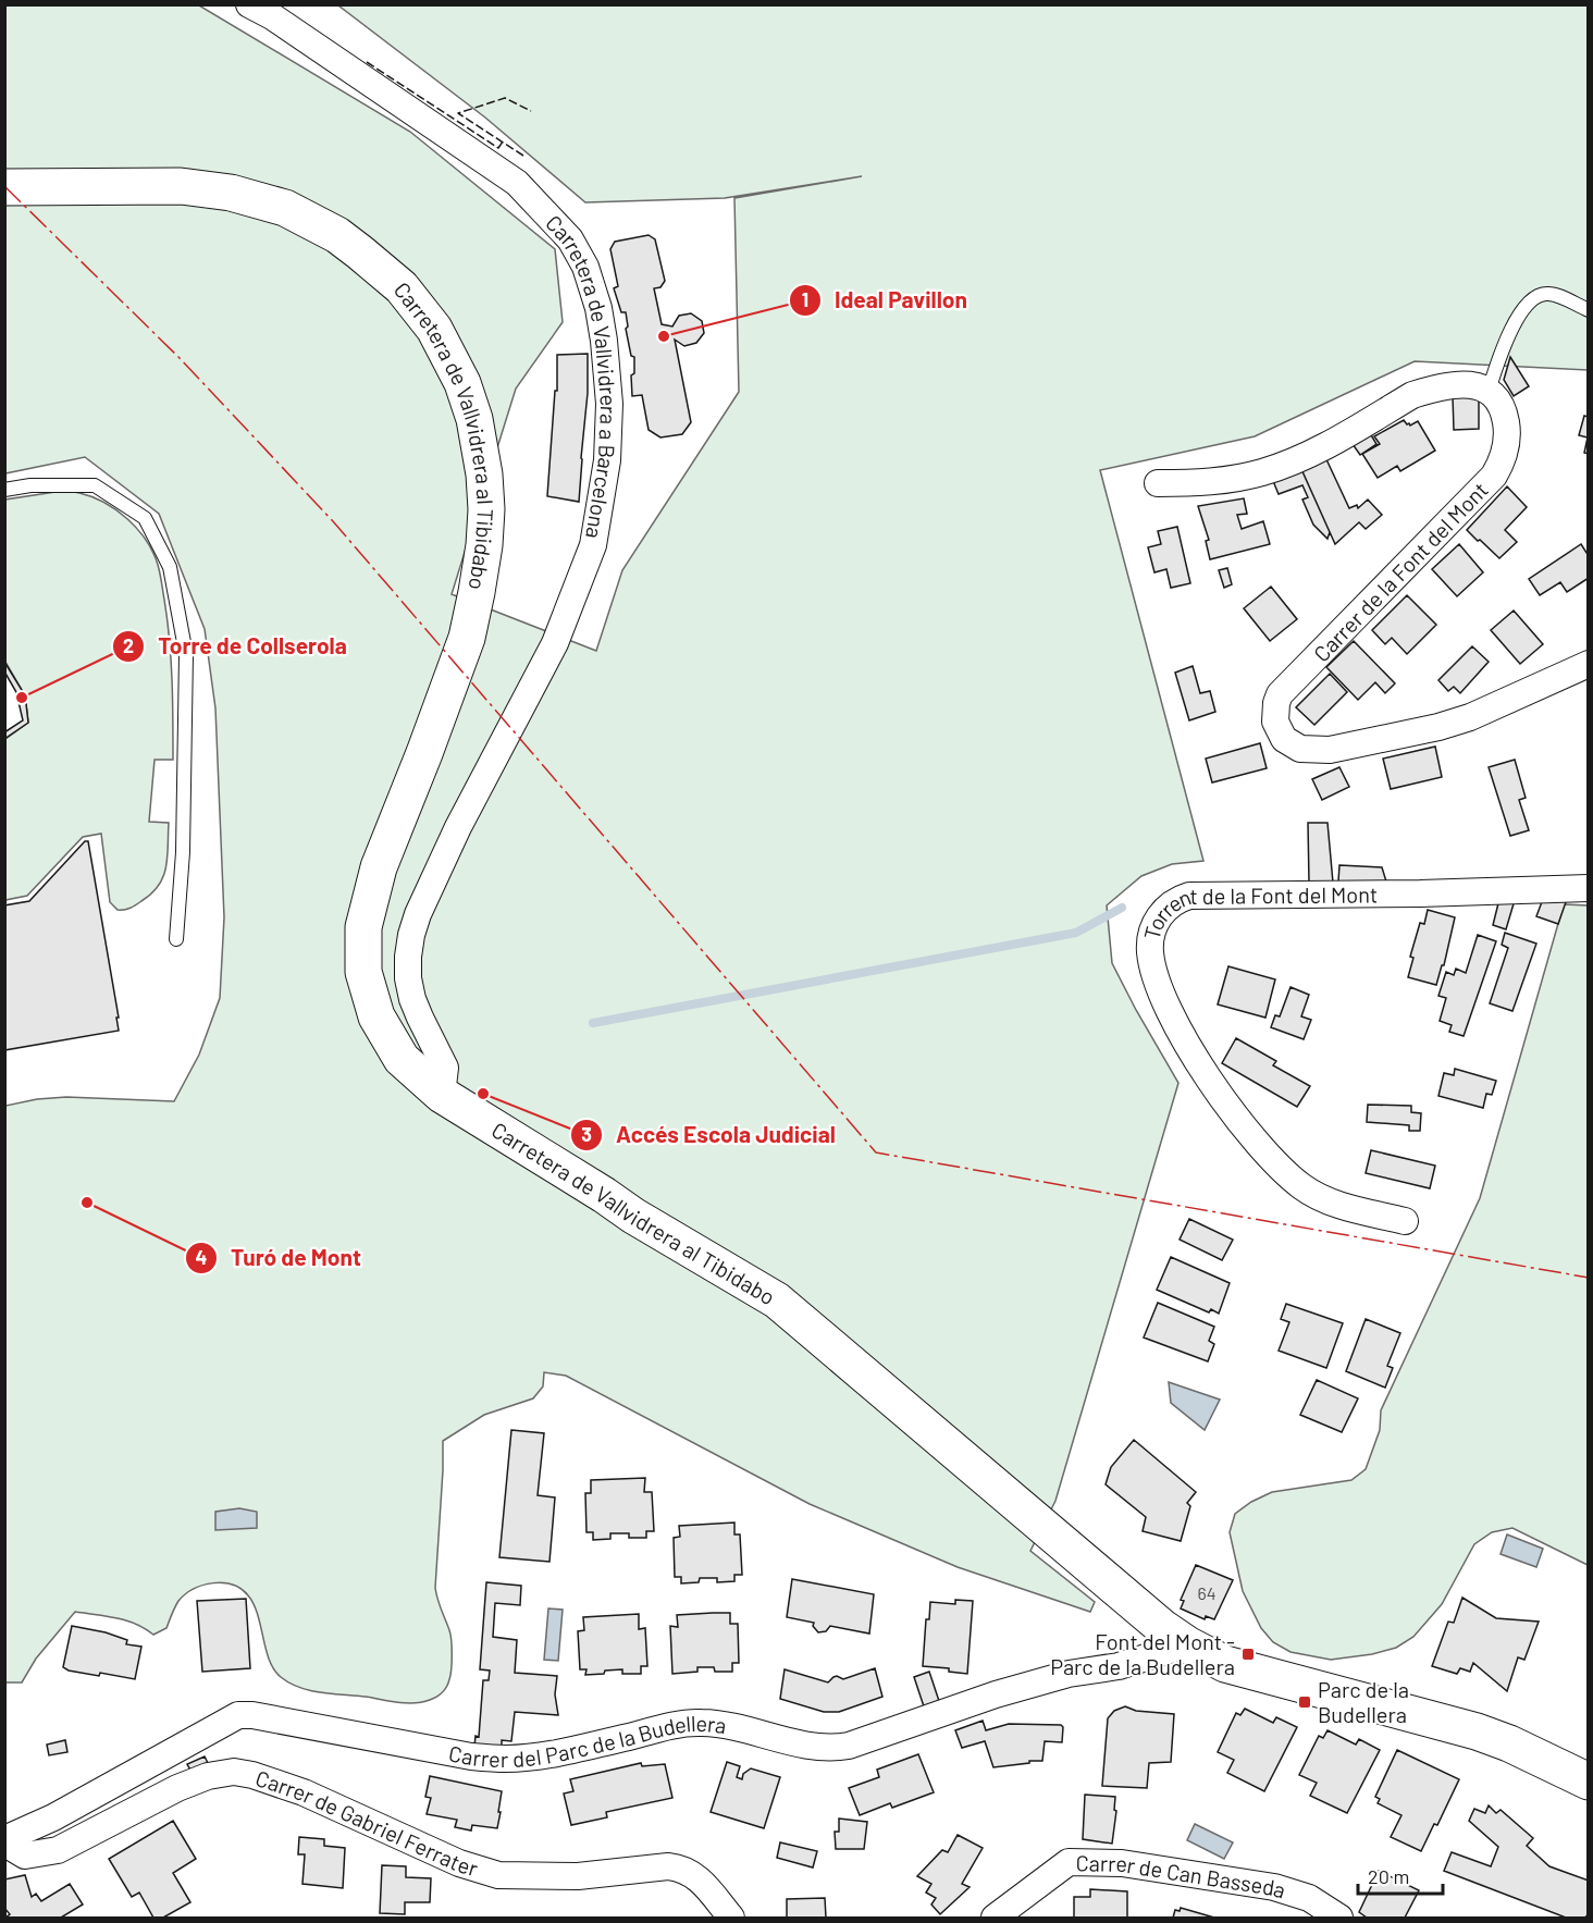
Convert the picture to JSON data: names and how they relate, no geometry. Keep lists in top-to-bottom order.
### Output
{
  "streets": {
    "street": [
      "Carretera de Vallvidrera a Barcelona",
      "Carretera de Vallvidrera al Tibidabo",
      "Carrer de la Font del Mont",
      "Torrent de la Font del Mont",
      "Carrer del Parc de la Budellera",
      "Carrer de Gabriel Ferrater",
      "Carrer de Can Basseda"
    ]
  },
  "crossings": [
    ["Carretera de Vallvidrera a Barcelona", "Carretera de Vallvidrera al Tibidabo"],
    ["Carretera de Vallvidrera al Tibidabo", "Carrer del Parc de la Budellera"],
    ["Carrer del Parc de la Budellera", "Carrer de Gabriel Ferrater"]
  ],
  "places": {
    "other": [
      "Ideal Pavillon",
      "Torre de Collserola",
      "Accés Escola Judicial",
      "Turó de Mont"
    ],
    "transit": ["Font del Mont - Parc de la Budellera", "Parc de la Budellera"]
  },
  "house_numbers": ["64"],
  "scale_bar": "20 m"
}
